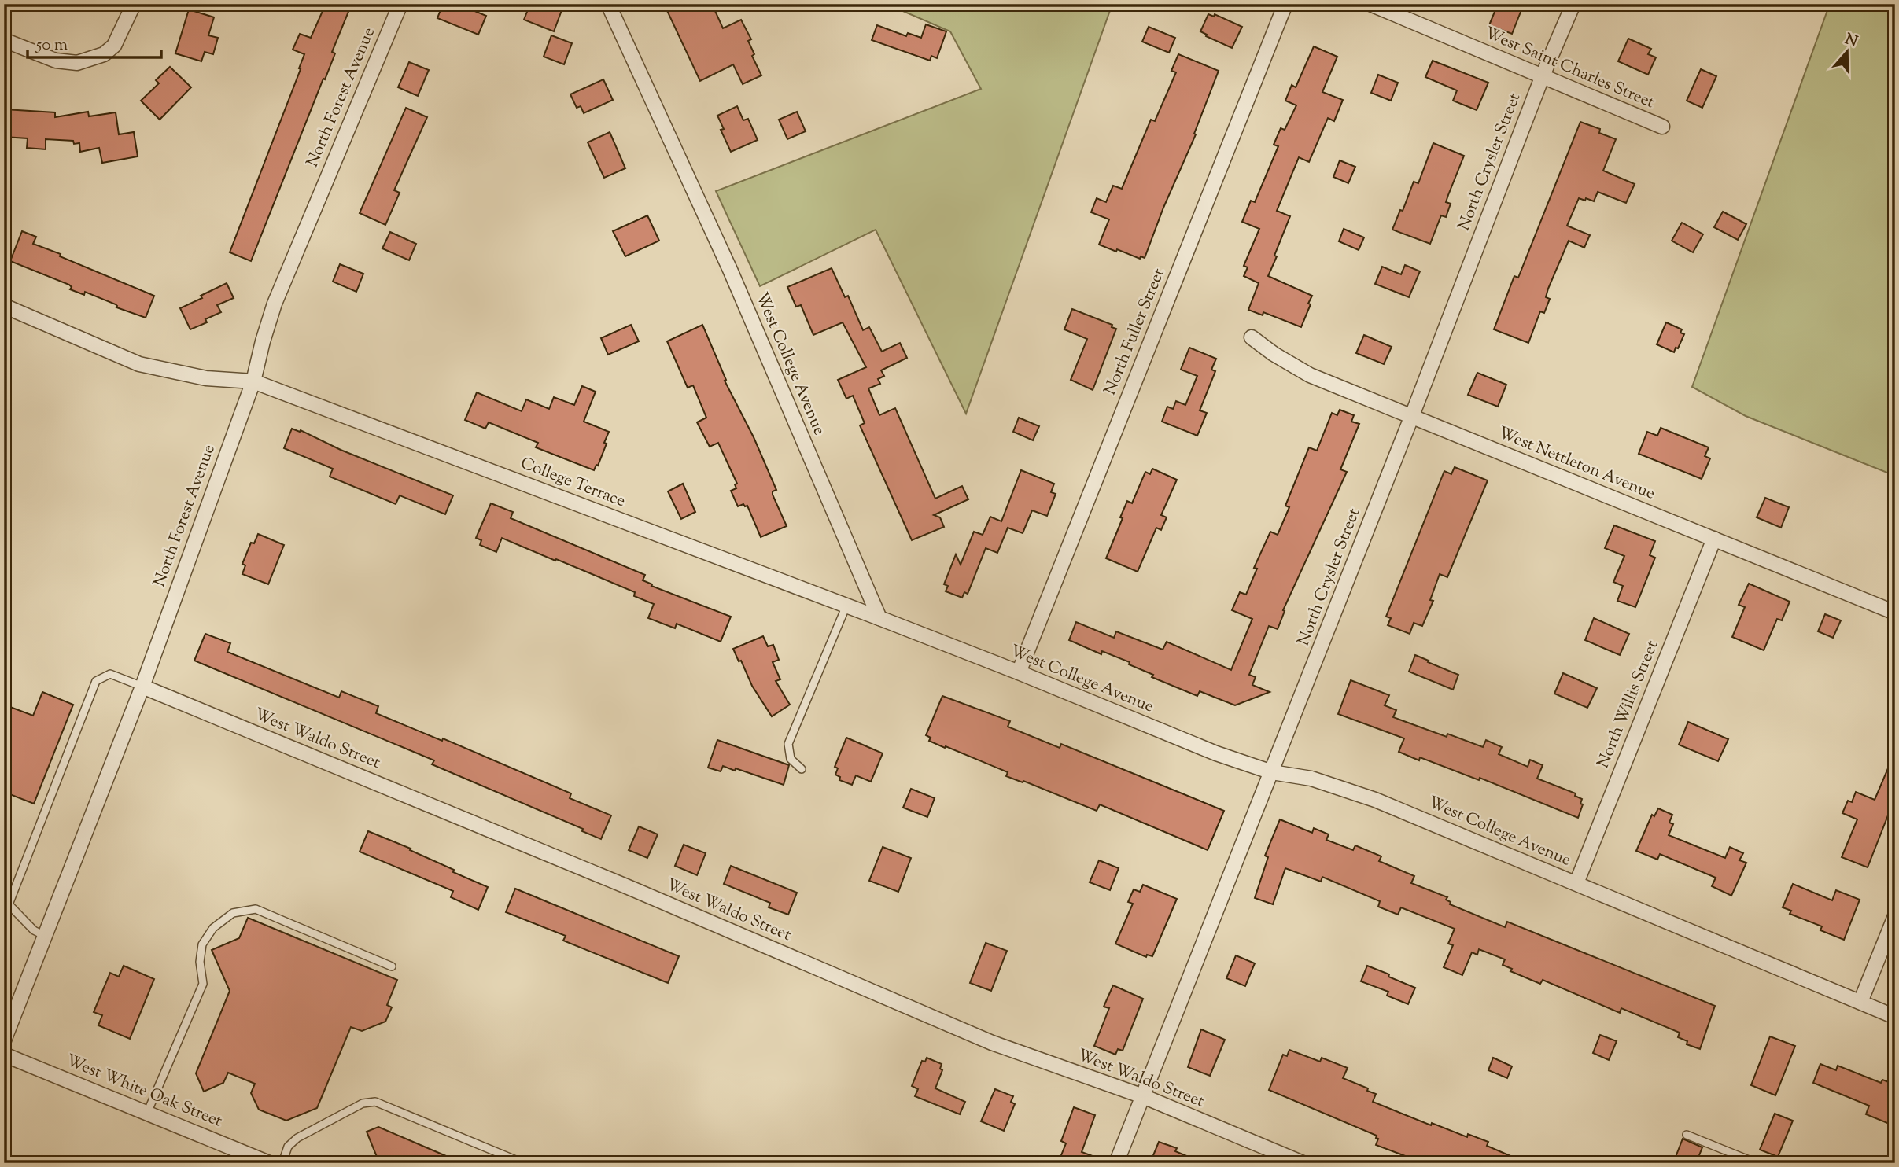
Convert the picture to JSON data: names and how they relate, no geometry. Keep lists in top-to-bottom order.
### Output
{
  "streets": {
    "street": [
      "West Saint Charles Street",
      "North Forest Avenue",
      "North Crysler Street",
      "North Fuller Street",
      "West College Avenue",
      "West Nettleton Avenue",
      "College Terrace",
      "North Willis Street",
      "West Waldo Street",
      "West White Oak Street"
    ]
  },
  "crossings": [
    ["West Saint Charles Street", "North Crysler Street"],
    ["North Forest Avenue", "College Terrace"],
    ["North Forest Avenue", "West Waldo Street"],
    ["North Crysler Street", "West College Avenue"],
    ["North Crysler Street", "West Nettleton Avenue"],
    ["North Crysler Street", "West Waldo Street"],
    ["North Fuller Street", "West College Avenue"],
    ["West College Avenue", "College Terrace"],
    ["West College Avenue", "North Willis Street"],
    ["West Nettleton Avenue", "North Willis Street"]
  ],
  "scale_bar": "50 m",
  "north": "top"
}
